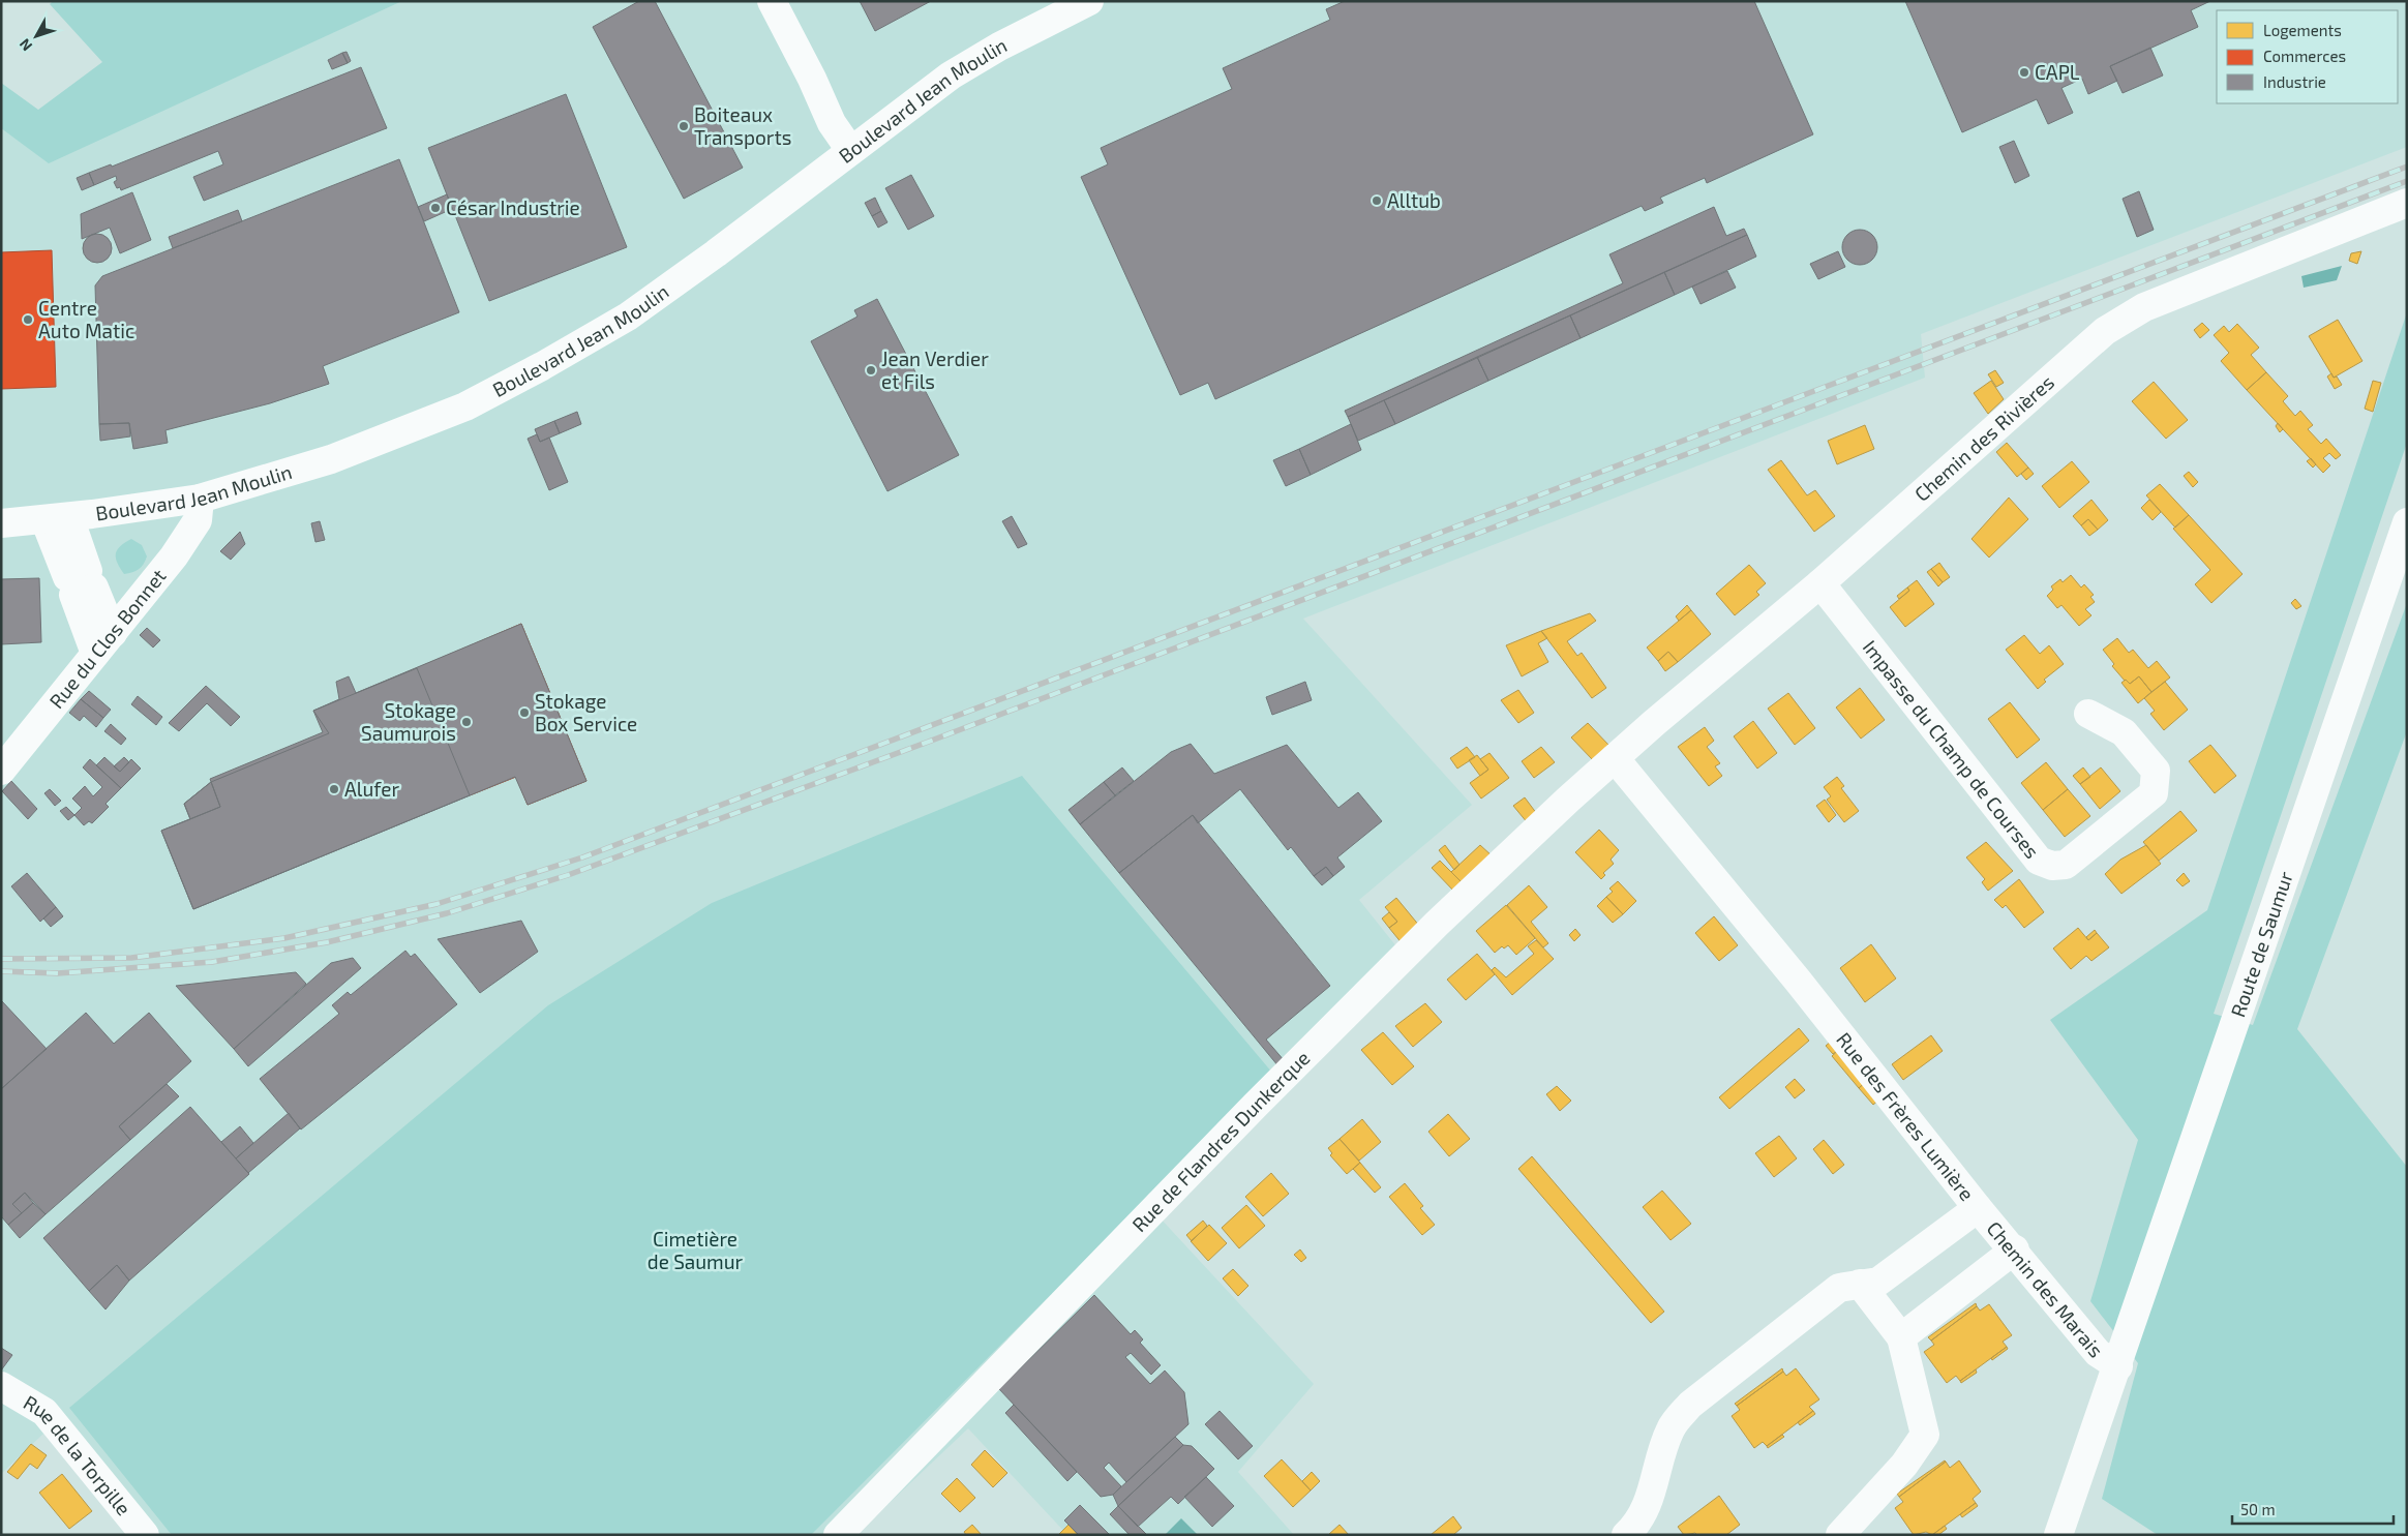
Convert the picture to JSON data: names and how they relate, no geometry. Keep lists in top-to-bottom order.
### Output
{
  "streets": {
    "street": [
      "Boulevard Jean Moulin",
      "Chemin des Rivières",
      "Rue du Clos Bonnet",
      "Impasse du Champ de Courses",
      "Route de Saumur",
      "Rue des Frères Lumière",
      "Rue de Flandres Dunkerque",
      "Chemin des Marais",
      "Rue de la Torpille"
    ]
  },
  "crossings": [
    ["Boulevard Jean Moulin", "Rue du Clos Bonnet"],
    ["Chemin des Rivières", "Impasse du Champ de Courses"],
    ["Chemin des Rivières", "Rue des Frères Lumière"],
    ["Chemin des Rivières", "Rue de Flandres Dunkerque"],
    ["Route de Saumur", "Chemin des Marais"],
    ["Rue des Frères Lumière", "Rue de Flandres Dunkerque"],
    ["Rue des Frères Lumière", "Chemin des Marais"]
  ],
  "parks": ["Cimetière de Saumur"],
  "places": [
    "CAPL",
    "Boiteaux Transports",
    "Alltub",
    "César Industrie",
    "Centre Auto Matic",
    "Jean Verdier et Fils",
    "Stokage Box Service",
    "Stokage Saumurois",
    "Alufer"
  ],
  "legend": ["Logements", "Commerces", "Industrie"],
  "scale_bar": "50 m",
  "north": "bottom left"
}
